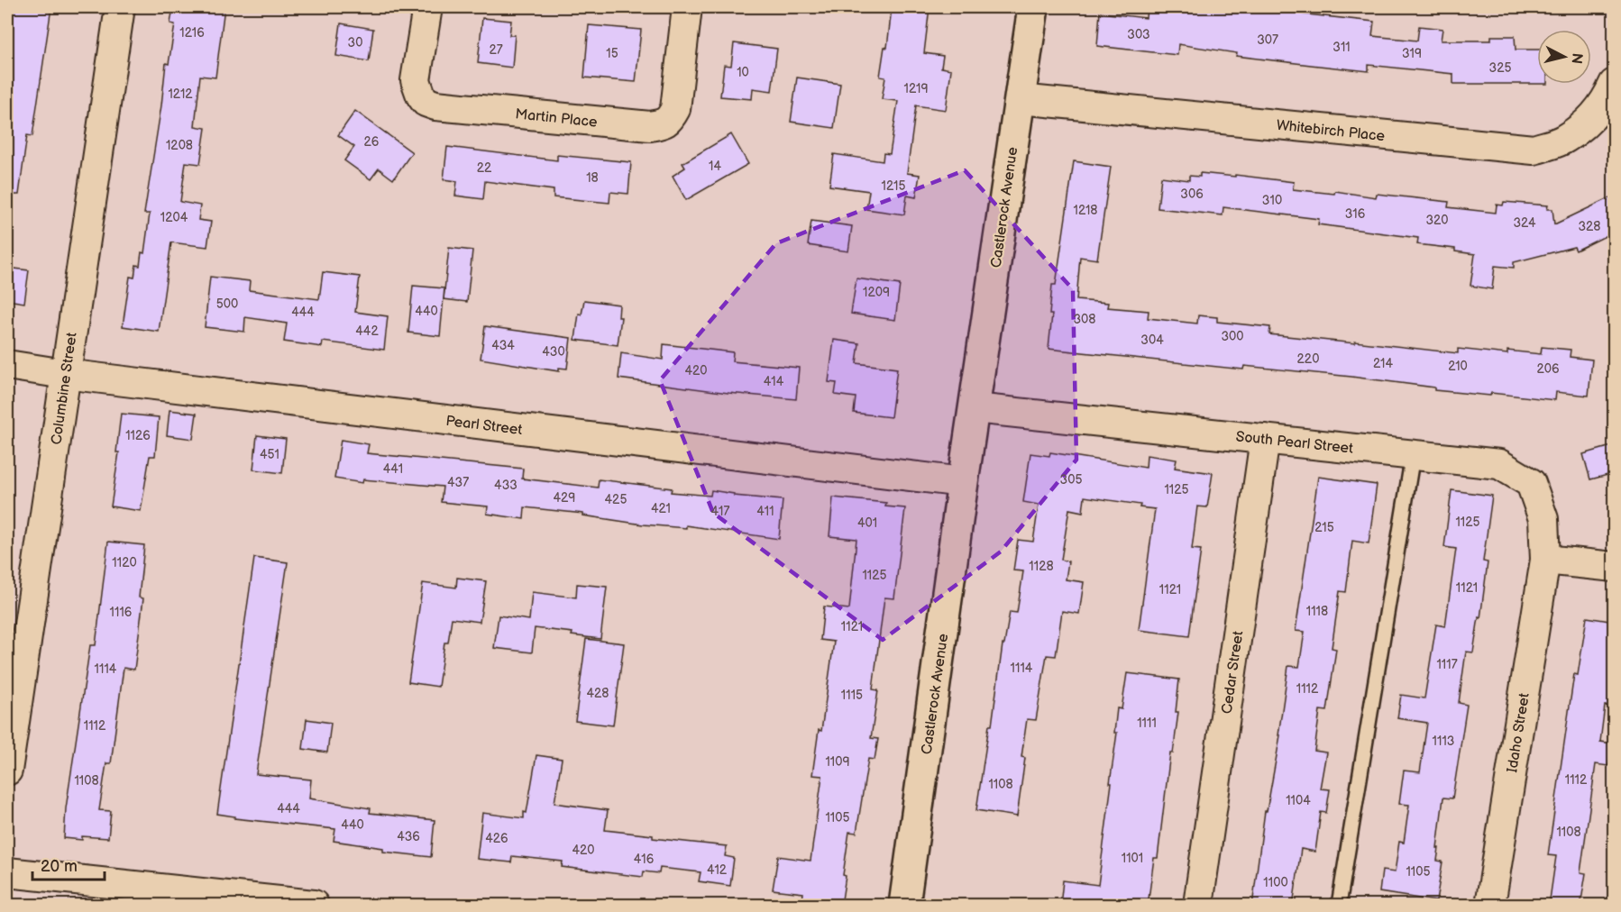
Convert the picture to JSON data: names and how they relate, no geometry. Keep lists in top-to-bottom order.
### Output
{
  "streets": {
    "street": [
      "Martin Place",
      "Whitebirch Place",
      "Castlerock Avenue",
      "Columbine Street",
      "Pearl Street",
      "South Pearl Street",
      "Cedar Street",
      "Idaho Street"
    ]
  },
  "crossings": [
    ["Whitebirch Place", "Castlerock Avenue"],
    ["Castlerock Avenue", "Pearl Street"],
    ["Castlerock Avenue", "South Pearl Street"],
    ["Columbine Street", "Pearl Street"],
    ["South Pearl Street", "Cedar Street"],
    ["South Pearl Street", "Idaho Street"]
  ],
  "house_numbers": [
    "1216",
    "303",
    "307",
    "30",
    "311",
    "27",
    "15",
    "319",
    "325",
    "10",
    "1219",
    "1212",
    "26",
    "1208",
    "14",
    "22",
    "18",
    "1215",
    "306",
    "310",
    "1218",
    "316",
    "1204",
    "320",
    "324",
    "328",
    "1209",
    "500",
    "440",
    "444",
    "308",
    "442",
    "300",
    "304",
    "434",
    "430",
    "220",
    "214",
    "210",
    "206",
    "420",
    "414",
    "1126",
    "451",
    "441",
    "305",
    "437",
    "433",
    "1125",
    "429",
    "425",
    "421",
    "417",
    "411",
    "1125",
    "401",
    "215",
    "1120",
    "1128",
    "1125",
    "1121",
    "1121",
    "1118",
    "1116",
    "1121",
    "1117",
    "1114",
    "1114",
    "1112",
    "428",
    "1115",
    "1111",
    "1112",
    "1113",
    "1109",
    "1112",
    "1108",
    "1108",
    "1104",
    "444",
    "1105",
    "440",
    "1108",
    "436",
    "426",
    "420",
    "1101",
    "416",
    "412",
    "1105",
    "1100"
  ],
  "scale_bar": "20 m",
  "north": "right"
}
